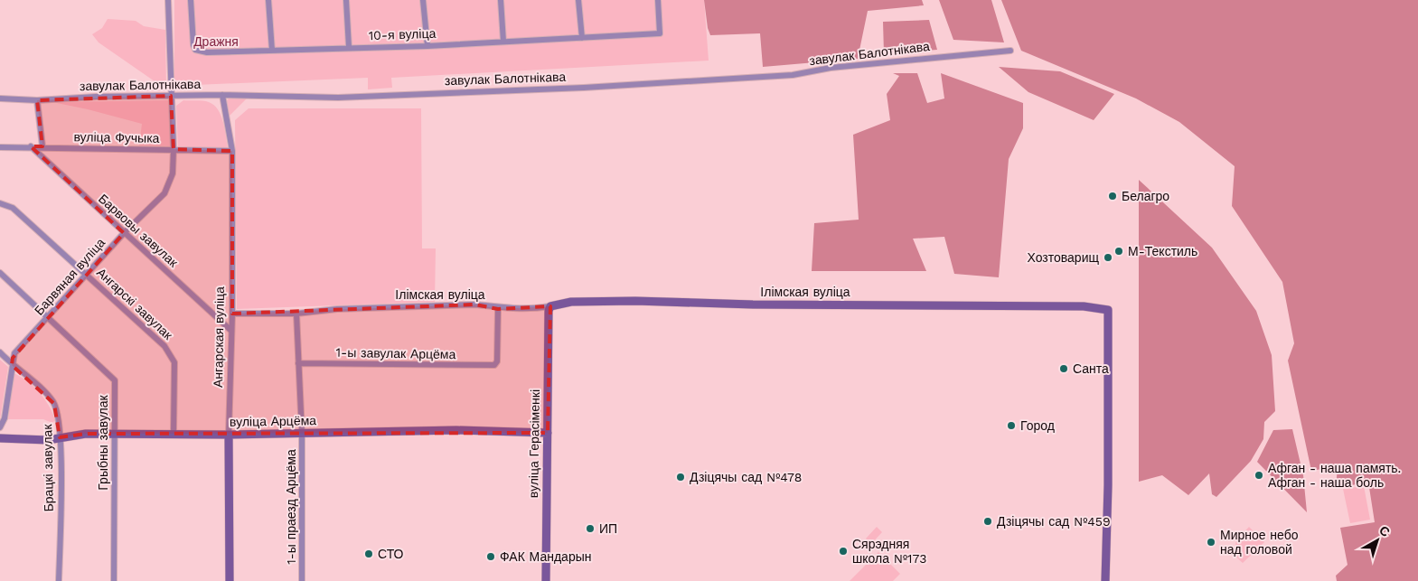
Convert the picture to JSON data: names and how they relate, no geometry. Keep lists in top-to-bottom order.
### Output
{
  "streets": {
    "street": [
      "10-я вуліца",
      "завулак Балотнікава",
      "вуліца Фучыка",
      "Барвовы завулак",
      "Барвяная вуліца",
      "Ілімская вуліца",
      "Ангарскі завулак",
      "Ангарская вуліца",
      "1-ы завулак Арцёма",
      "вуліца Арцёма",
      "Грыбны завулак",
      "вуліца Герасіменкі",
      "Брацкі завулак",
      "1-ы праезд Арцёма"
    ]
  },
  "crossings": [
    ["завулак Балотнікава", "Барвяная вуліца"],
    ["завулак Балотнікава", "Ангарская вуліца"],
    ["вуліца Фучыка", "Барвовы завулак"],
    ["вуліца Фучыка", "Барвяная вуліца"],
    ["вуліца Фучыка", "Ангарская вуліца"],
    ["Барвовы завулак", "Барвяная вуліца"],
    ["Барвовы завулак", "Ангарская вуліца"],
    ["Барвяная вуліца", "Ангарскі завулак"],
    ["Барвяная вуліца", "Грыбны завулак"],
    ["Барвяная вуліца", "Брацкі завулак"],
    ["Ілімская вуліца", "Ангарская вуліца"],
    ["Ілімская вуліца", "1-ы завулак Арцёма"],
    ["Ілімская вуліца", "вуліца Герасіменкі"],
    ["Ангарскі завулак", "вуліца Арцёма"],
    ["Ангарская вуліца", "вуліца Арцёма"],
    ["вуліца Арцёма", "Грыбны завулак"],
    ["вуліца Арцёма", "вуліца Герасіменкі"],
    ["вуліца Арцёма", "Брацкі завулак"],
    ["вуліца Арцёма", "1-ы праезд Арцёма"]
  ],
  "parks": ["Дражня"],
  "places": [
    "Белагро",
    "М-Текстиль",
    "Хозтоварищ",
    "Санта",
    "Город",
    "Афган - наша память. Афган - наша боль",
    "Дзіцячы сад №478",
    "Дзіцячы сад №459",
    "ИП",
    "Мирное небо над головой",
    "Сярэдняя школа №173",
    "СТО",
    "ФАК Мандарын"
  ],
  "north": "top right"
}
